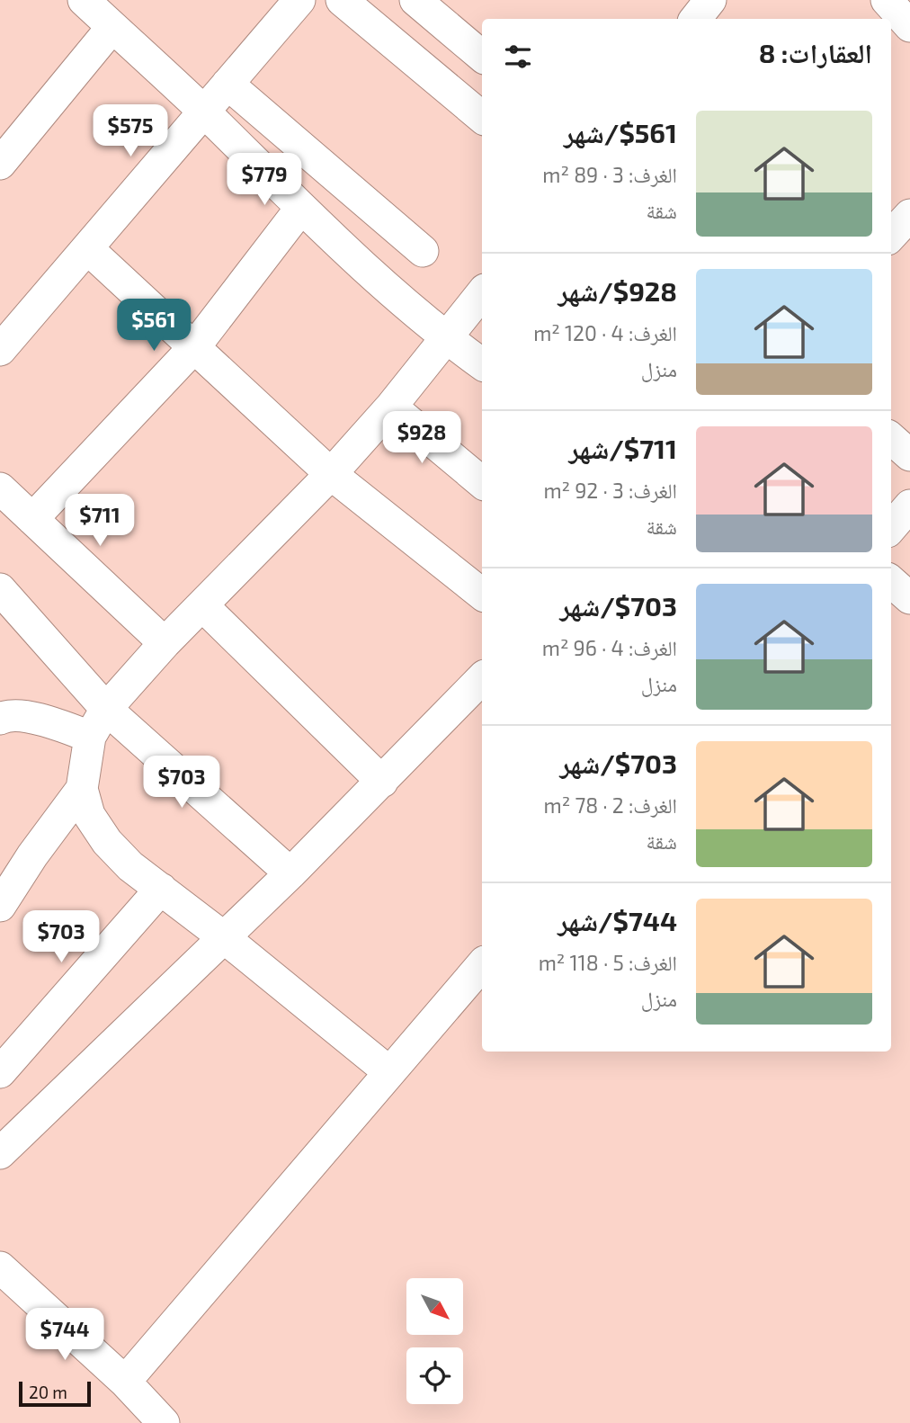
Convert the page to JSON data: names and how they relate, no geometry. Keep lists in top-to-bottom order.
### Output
{
  "scale_bar": "20 m",
  "north": "bottom right",
  "page": {
    "heading": "العقارات: 8",
    "list": [
      {
        "name": "$561/شهر",
        "note": "الغرف: 3 · 89 m² · شقة"
      },
      {
        "name": "$928/شهر",
        "note": "الغرف: 4 · 120 m² · منزل"
      },
      {
        "name": "$711/شهر",
        "note": "الغرف: 3 · 92 m² · شقة"
      },
      {
        "name": "$703/شهر",
        "note": "الغرف: 4 · 96 m² · منزل"
      },
      {
        "name": "$703/شهر",
        "note": "الغرف: 2 · 78 m² · شقة"
      },
      {
        "name": "$744/شهر",
        "note": "الغرف: 5 · 118 m² · منزل"
      }
    ],
    "price": [
      "$575",
      "$779",
      "$561",
      "$928",
      "$711",
      "$703",
      "$703",
      "$744"
    ],
    "scale": "20 m"
  }
}
